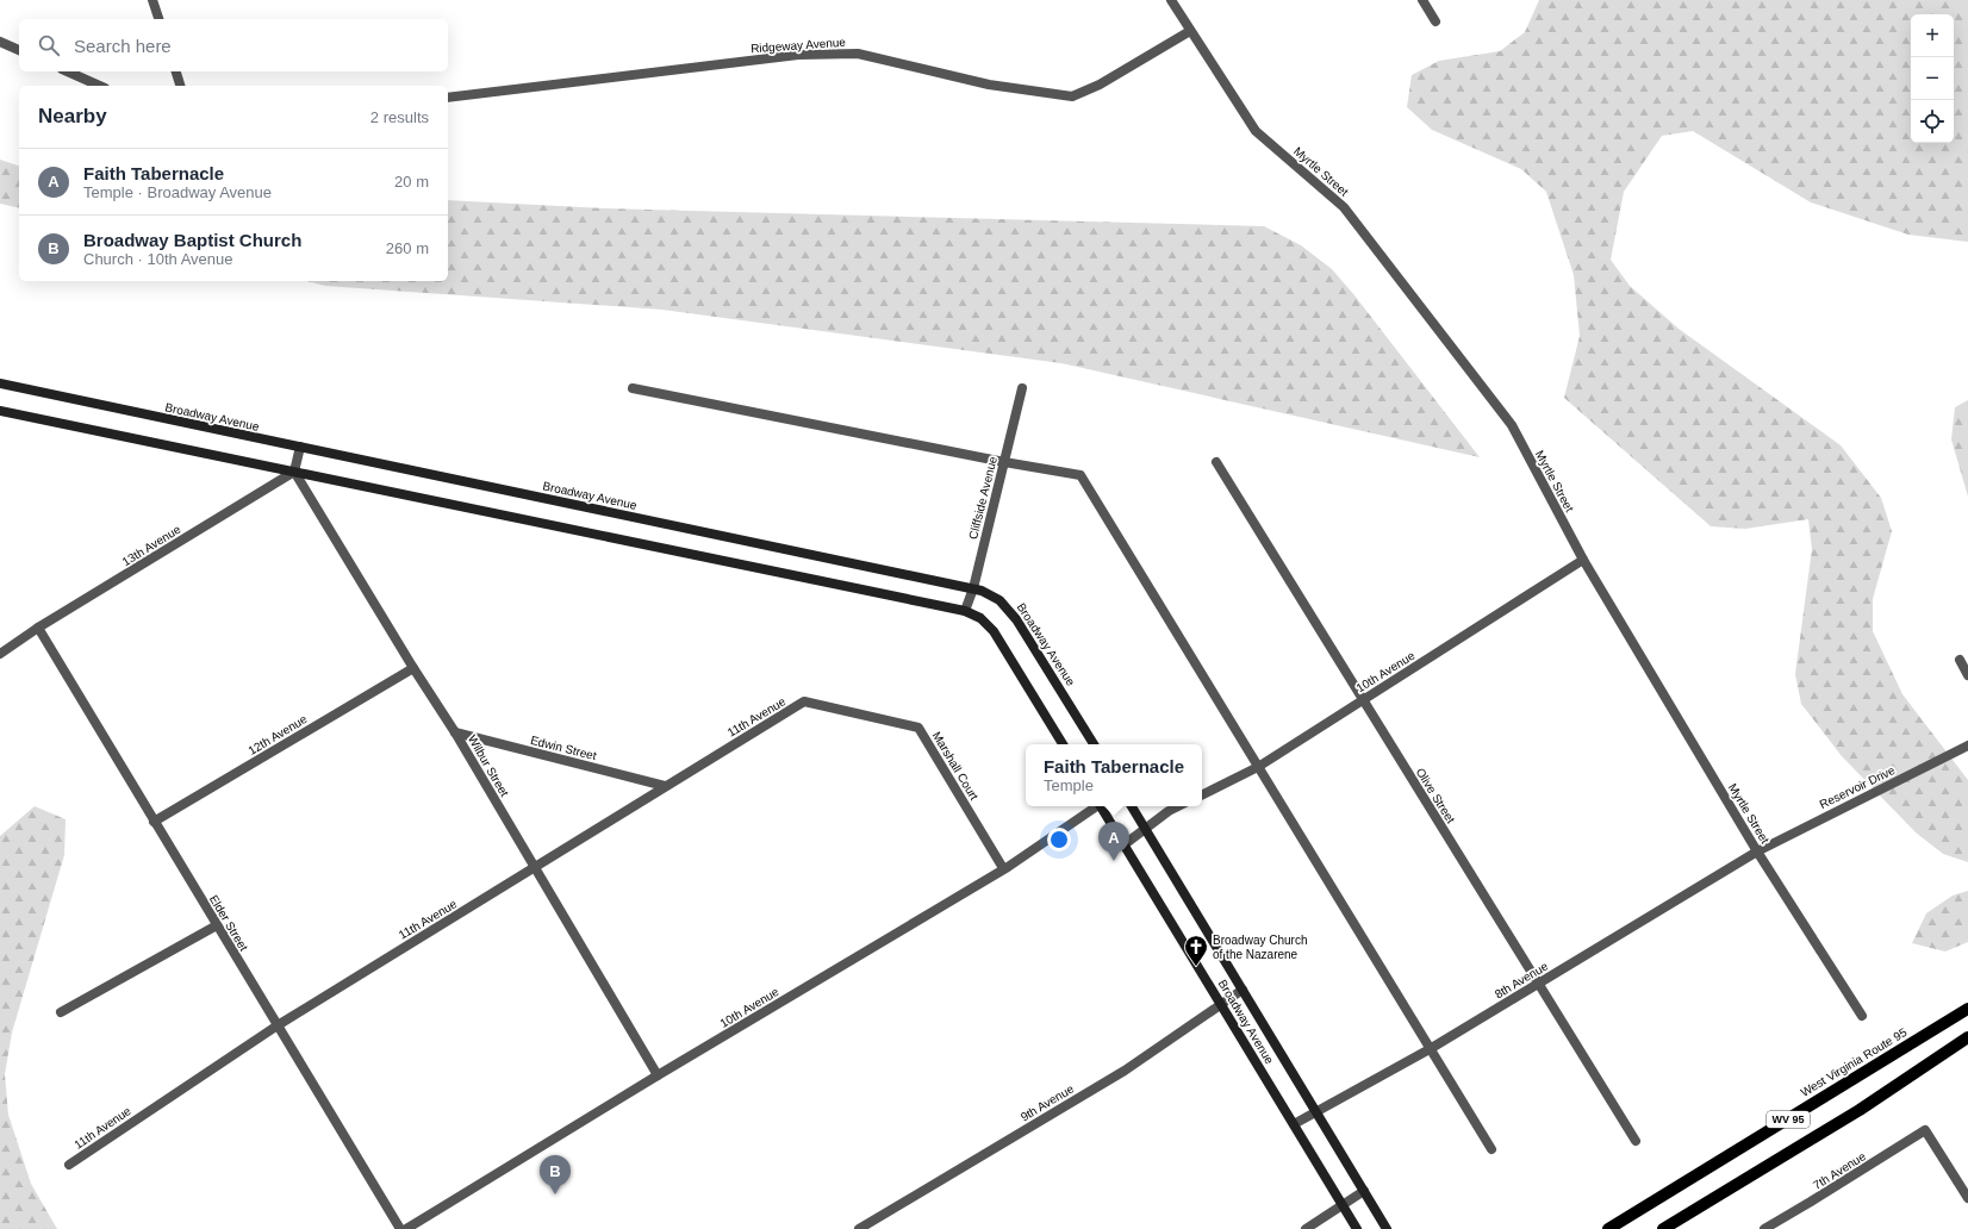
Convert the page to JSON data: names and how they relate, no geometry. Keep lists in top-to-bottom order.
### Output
{
  "streets": {
    "main road": ["Broadway Avenue", "West Virginia Route 95", "WV 95"],
    "street": [
      "Ridgeway Avenue",
      "Myrtle Street",
      "Cliffside Avenue",
      "13th Avenue",
      "10th Avenue",
      "11th Avenue",
      "12th Avenue",
      "Edwin Street",
      "Wilbur Street",
      "Marshall Court",
      "Reservoir Drive",
      "Olive Street",
      "Elder Street",
      "8th Avenue",
      "9th Avenue",
      "7th Avenue"
    ]
  },
  "crossings": [
    ["Ridgeway Avenue", "Myrtle Street"],
    ["Myrtle Street", "10th Avenue"],
    ["Myrtle Street", "Reservoir Drive"],
    ["Myrtle Street", "8th Avenue"],
    ["Broadway Avenue", "Cliffside Avenue"],
    ["Broadway Avenue", "8th Avenue"],
    ["Broadway Avenue", "9th Avenue"],
    ["13th Avenue", "Wilbur Street"],
    ["13th Avenue", "Elder Street"],
    ["10th Avenue", "Wilbur Street"],
    ["10th Avenue", "Marshall Court"],
    ["10th Avenue", "Olive Street"],
    ["11th Avenue", "Edwin Street"],
    ["11th Avenue", "Wilbur Street"],
    ["11th Avenue", "Marshall Court"],
    ["11th Avenue", "Elder Street"],
    ["12th Avenue", "Wilbur Street"],
    ["12th Avenue", "Elder Street"],
    ["Edwin Street", "Wilbur Street"],
    ["Reservoir Drive", "8th Avenue"],
    ["Olive Street", "8th Avenue"]
  ],
  "places": {
    "church": ["Broadway Church of the Nazarene"]
  },
  "page": {
    "map_buttons": ["+", "−"],
    "search": "Search here",
    "heading": ["Nearby", "2 results"],
    "list": [
      {
        "mark": "A",
        "name": "Faith Tabernacle",
        "note": "Temple · Broadway Avenue",
        "value": "20 m"
      },
      {
        "mark": "B",
        "name": "Broadway Baptist Church",
        "note": "Church · 10th Avenue",
        "value": "260 m"
      }
    ],
    "popup": ["Faith Tabernacle", "Temple"],
    "pins": ["A", "B"]
  }
}
